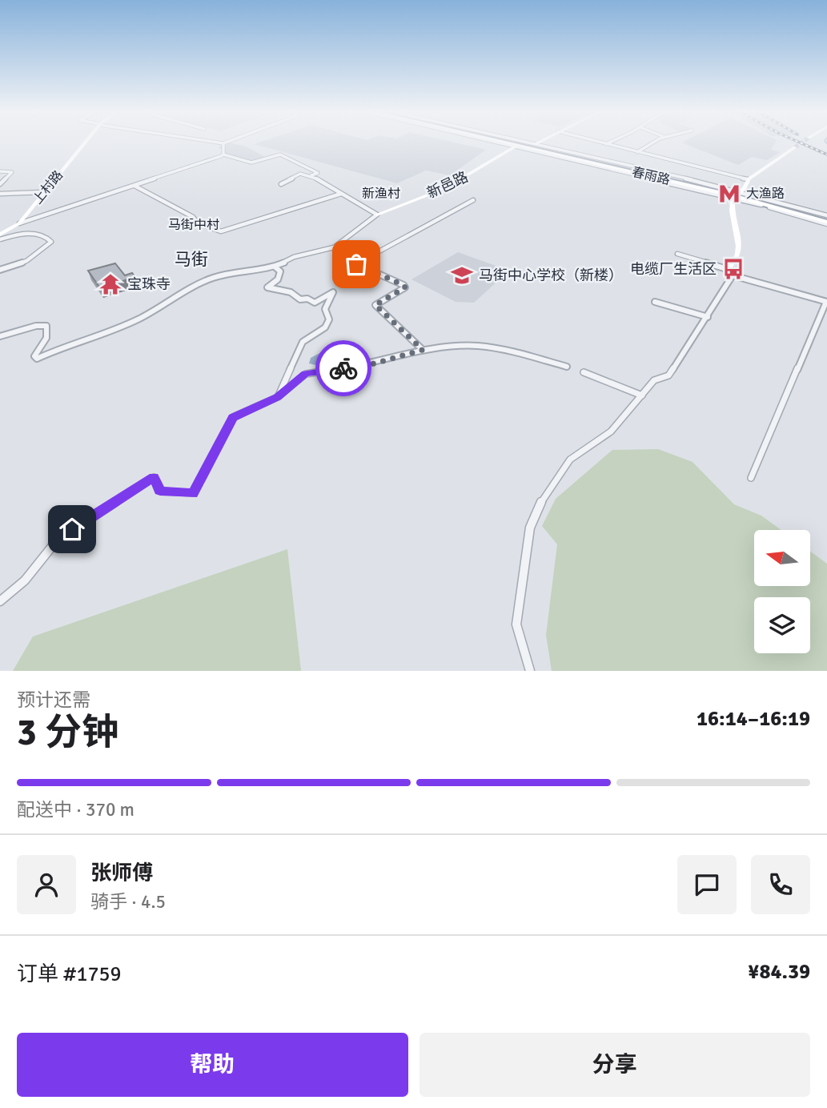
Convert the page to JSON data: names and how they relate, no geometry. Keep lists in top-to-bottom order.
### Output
{
  "streets": {
    "main road": ["春雨路"],
    "street": ["新邑路", "上村路"]
  },
  "districts": ["新渔村", "马街中村", "马街"],
  "places": {
    "metro station": ["大渔路"],
    "bus stop": ["电缆厂生活区"],
    "school or university": ["马街中心学校（新楼）"],
    "temple": ["宝珠寺"]
  },
  "north": "left",
  "page": {
    "heading": ["3 分钟", "预计还需", "16:14–16:19"],
    "panel": [
      "张师傅",
      "骑手 · 4.5",
      "订单 #1759",
      "¥84.39"
    ],
    "bar": "配送中 · 370 m",
    "buttons": ["帮助", "分享"]
  }
}
